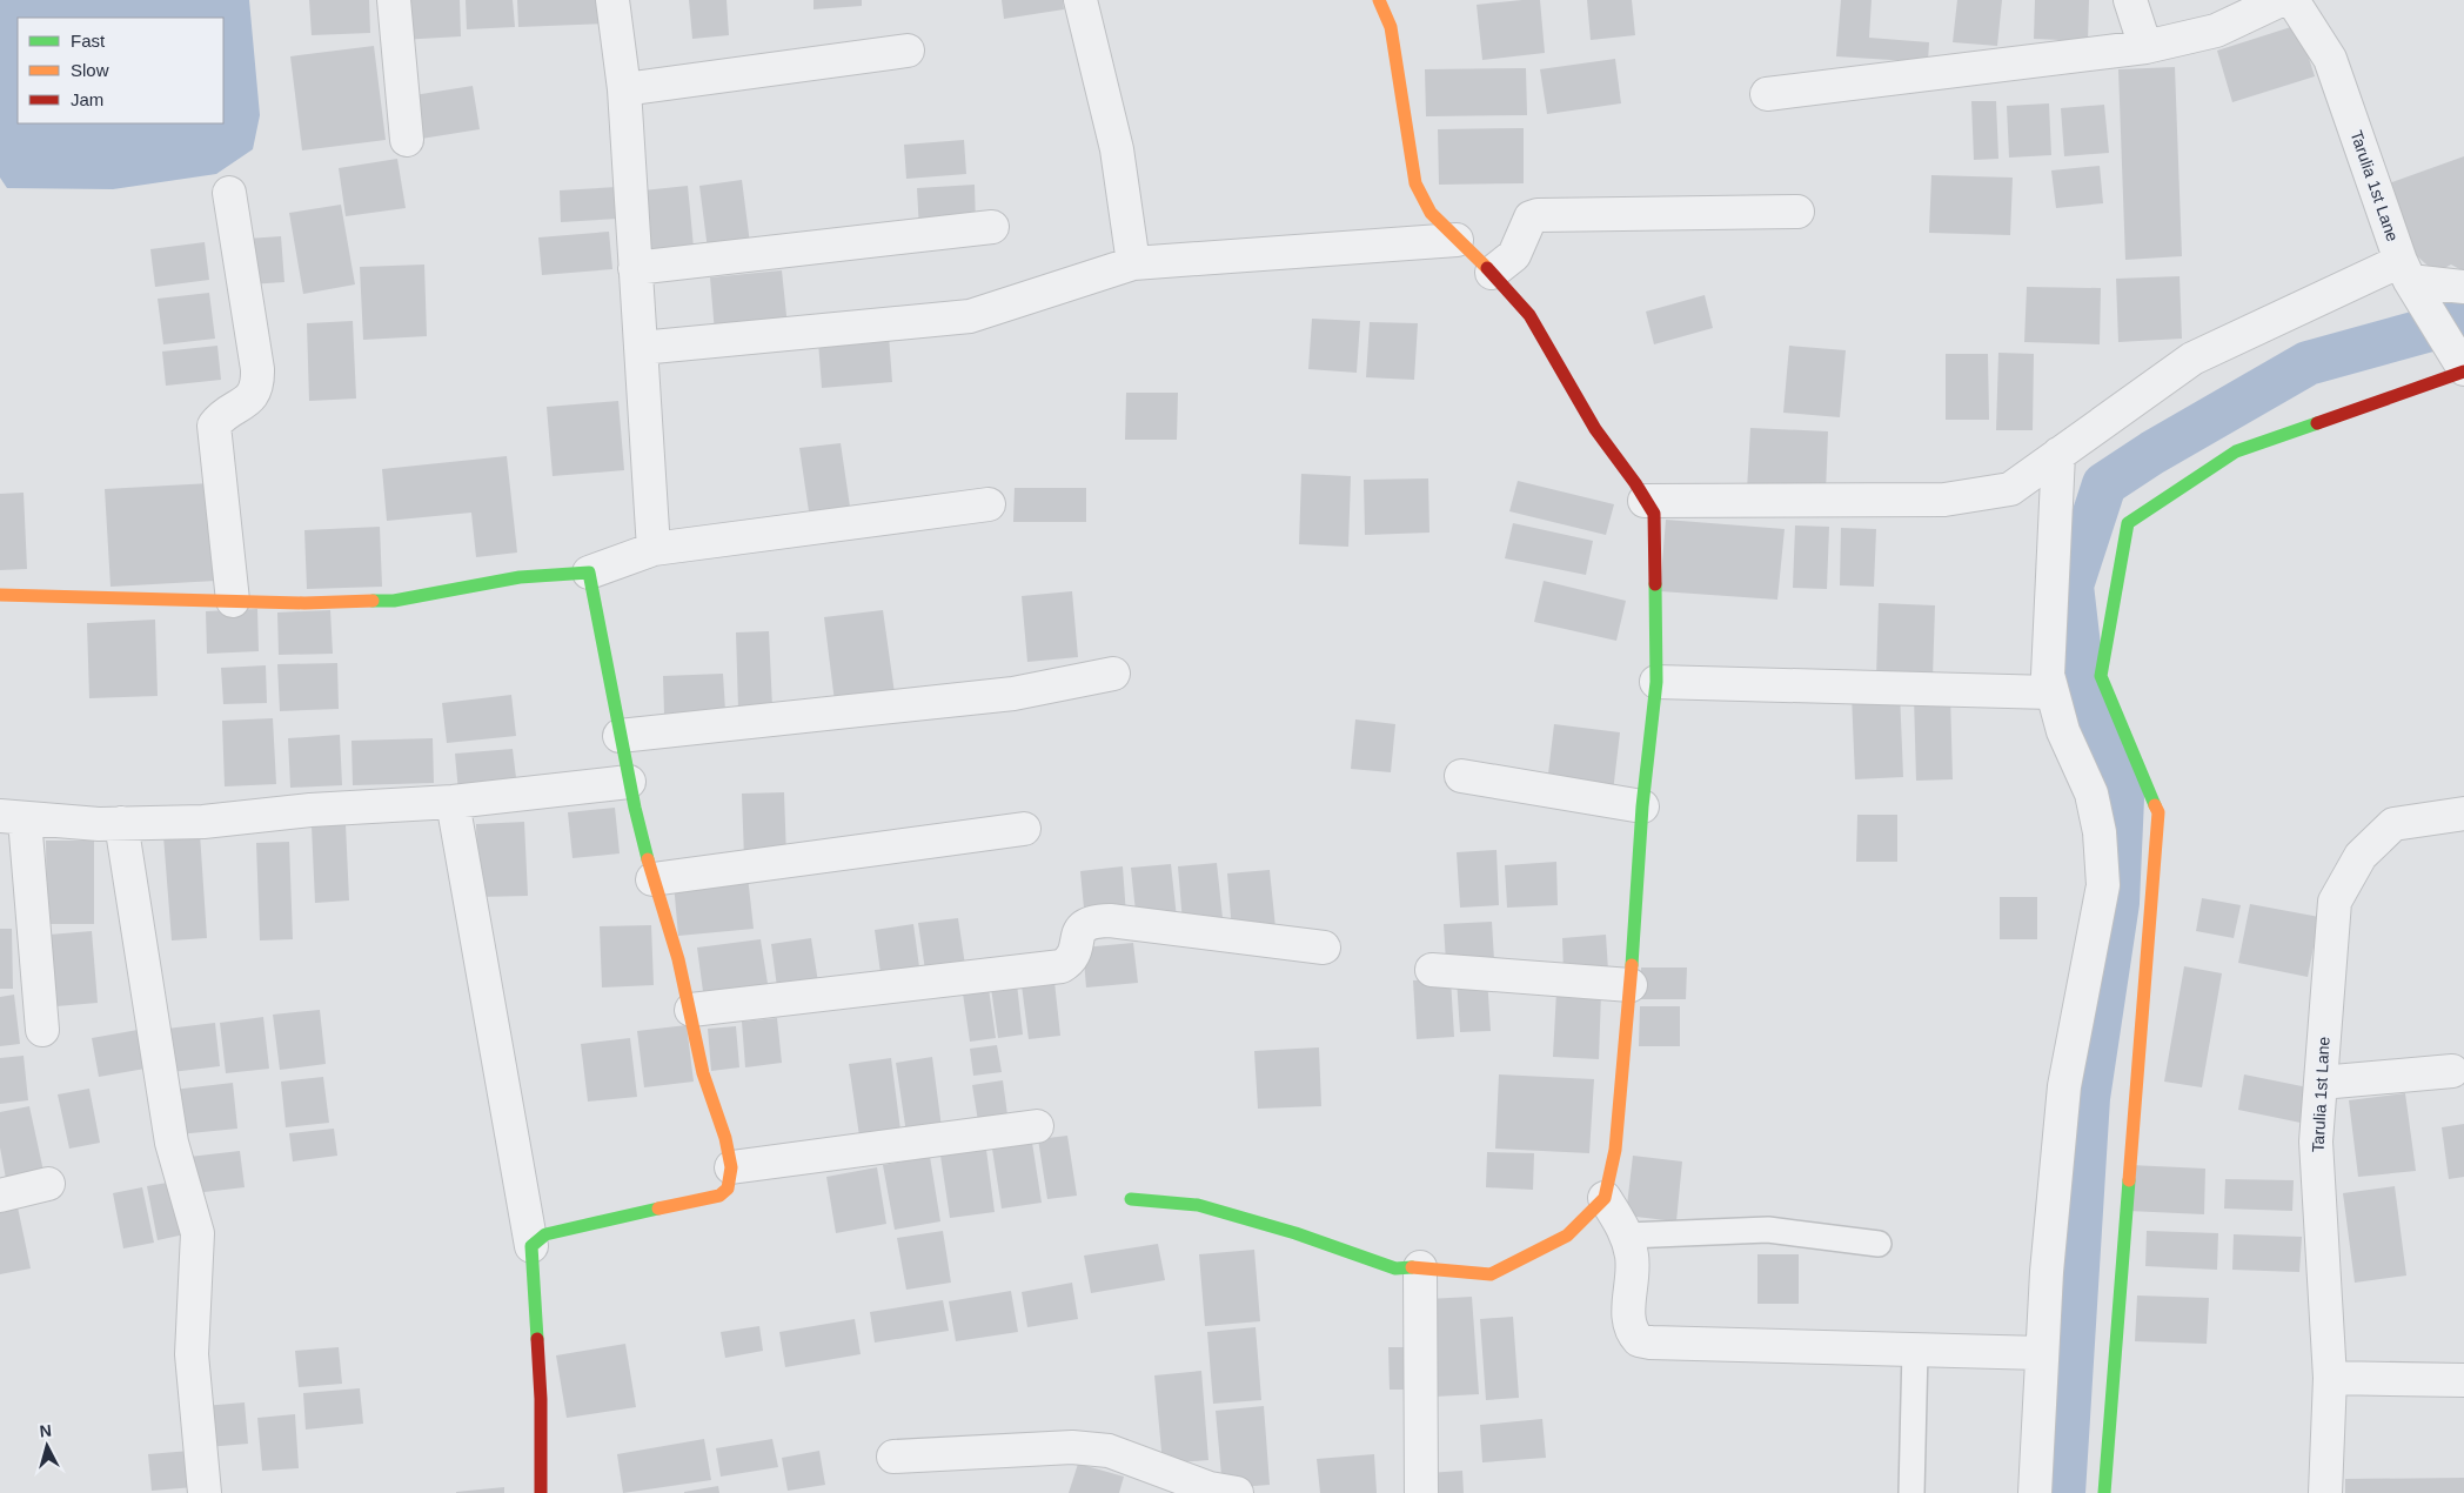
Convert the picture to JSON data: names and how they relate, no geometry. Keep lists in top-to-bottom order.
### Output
{
  "streets": {
    "street": ["Tarulia 1st Lane"]
  },
  "legend": ["Fast", "Slow", "Jam"],
  "north": "top"
}
